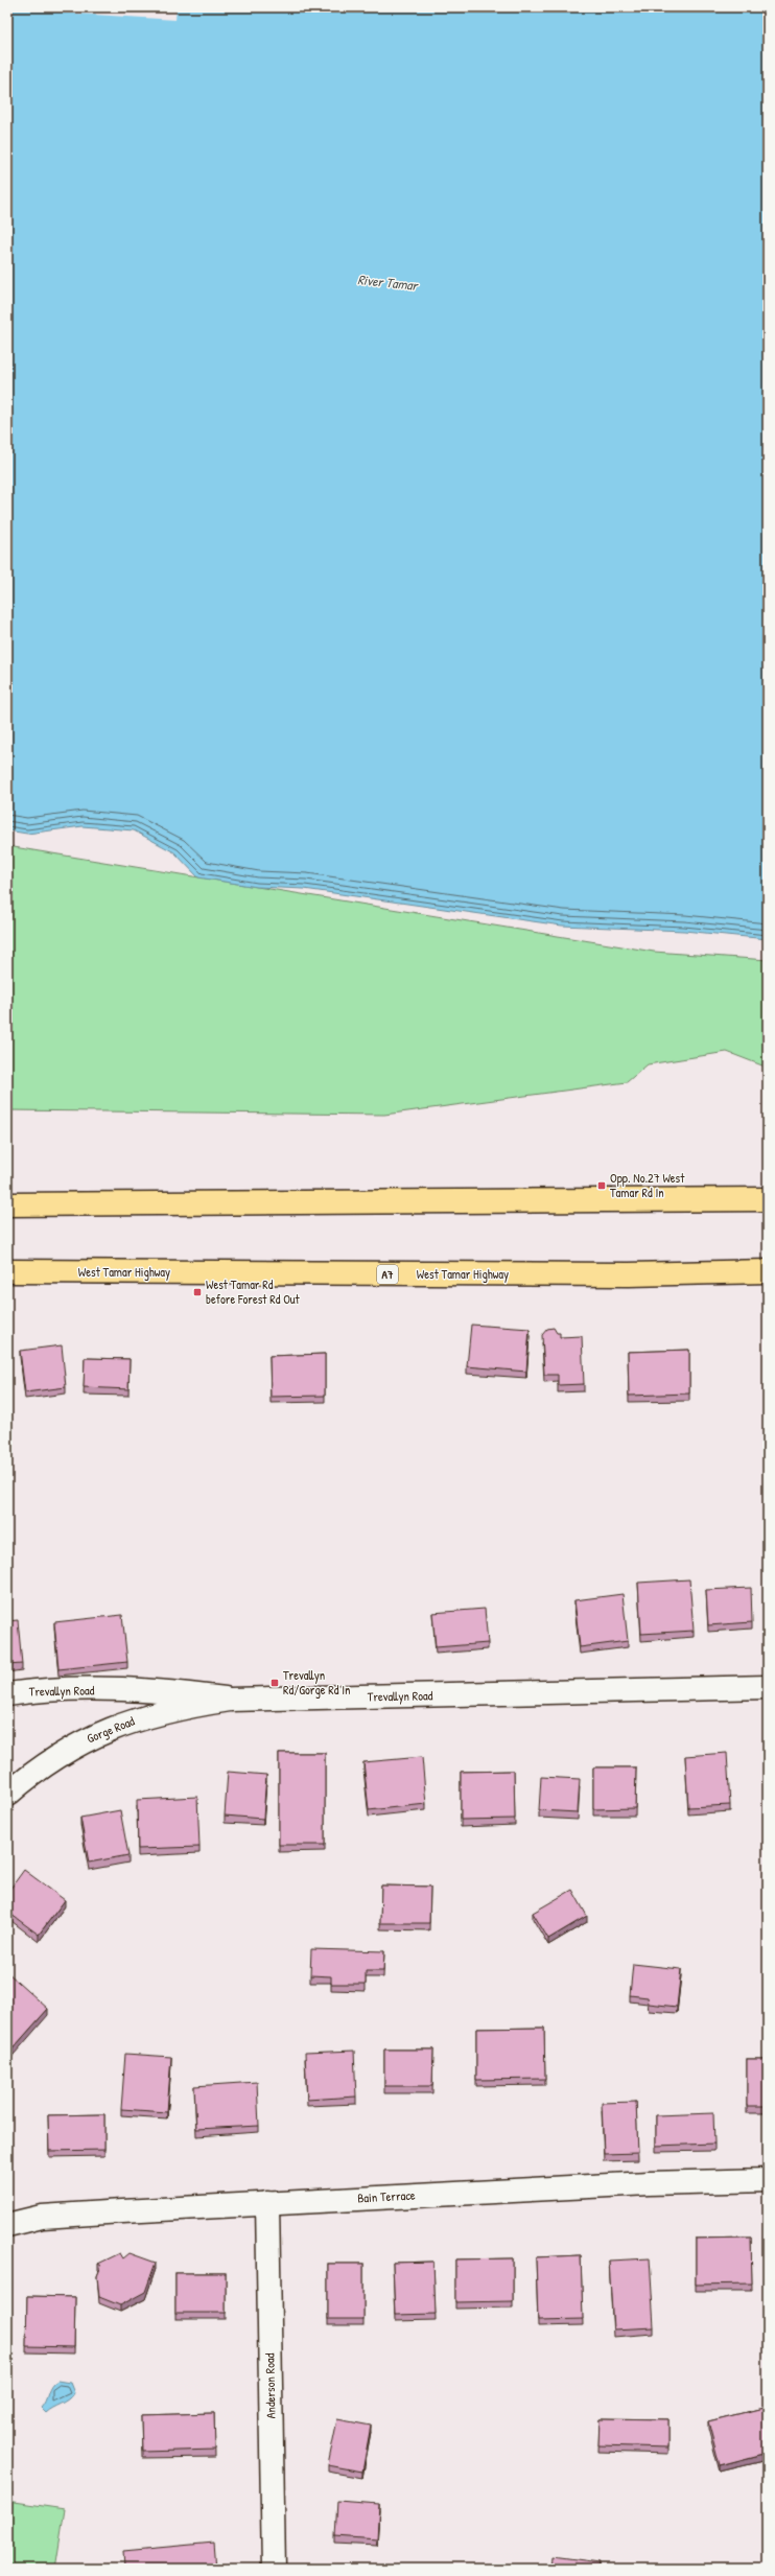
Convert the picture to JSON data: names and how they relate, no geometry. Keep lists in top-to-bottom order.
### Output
{
  "streets": {
    "highway": ["West Tamar Highway", "A7"],
    "street": [
      "Trevallyn Road",
      "Gorge Road",
      "Bain Terrace",
      "Anderson Road"
    ]
  },
  "crossings": [
    ["Trevallyn Road", "Gorge Road"],
    ["Bain Terrace", "Anderson Road"]
  ],
  "water": ["River Tamar"],
  "places": {
    "transit": ["Opp. No.27 West Tamar Rd In", "West Tamar Rd before Forest Rd Out", "Trevallyn Rd/Gorge Rd In"]
  }
}
